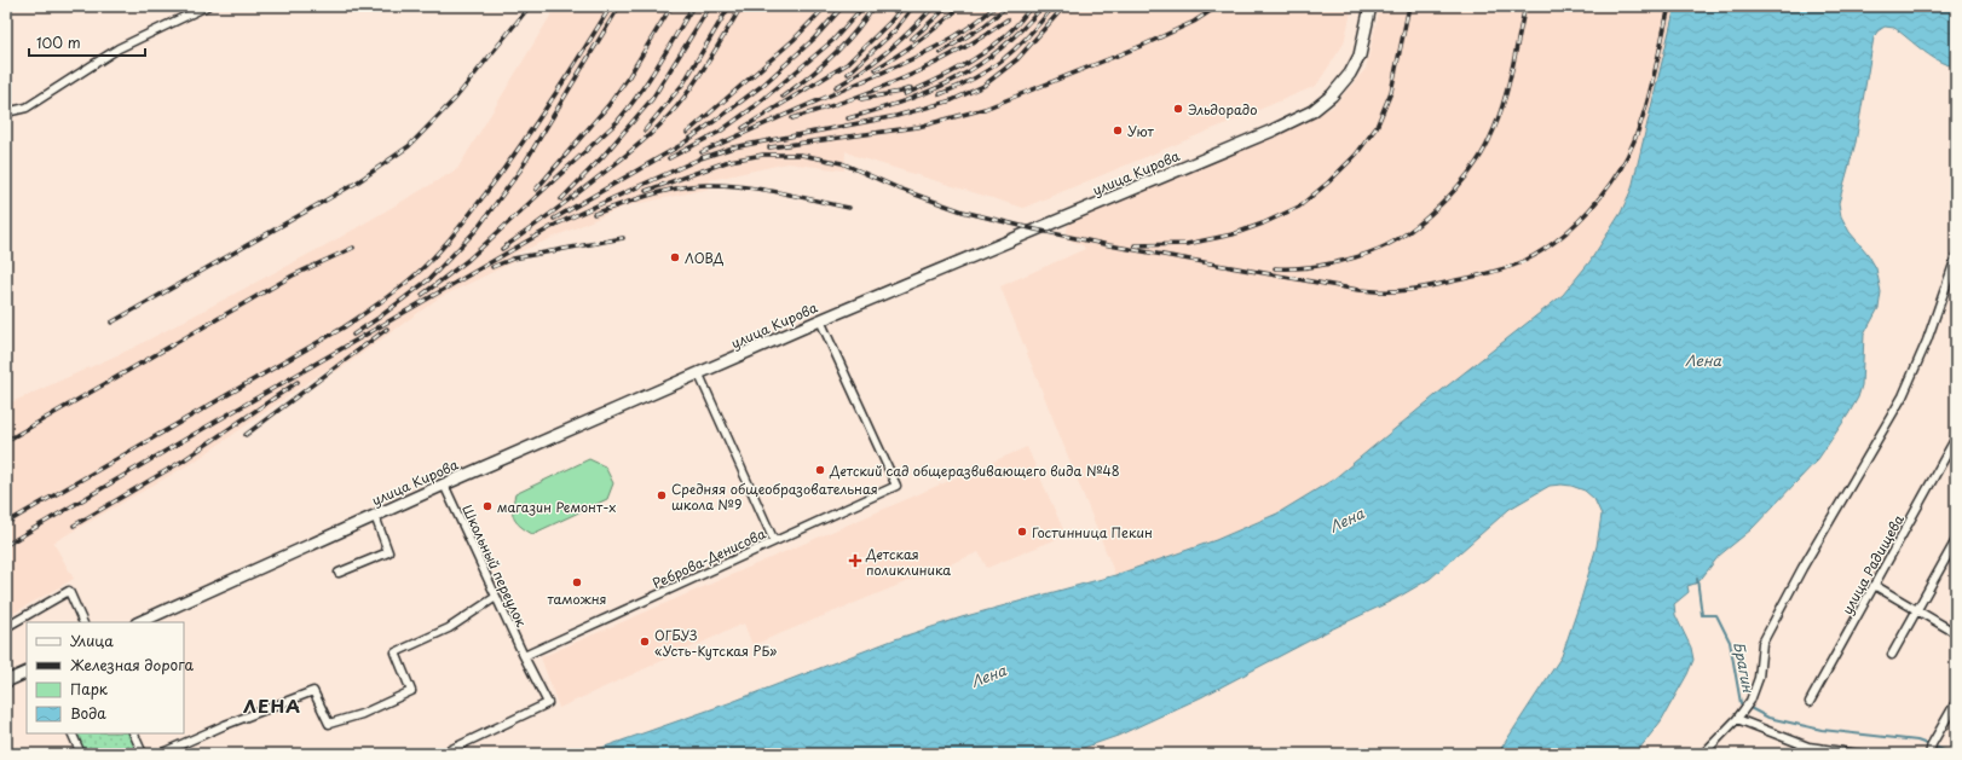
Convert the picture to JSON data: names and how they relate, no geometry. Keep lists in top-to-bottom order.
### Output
{
  "streets": {
    "main road": ["улица Кирова"],
    "street": ["Реброва-Денисова", "улица Радищева", "Школьный переулок"]
  },
  "crossings": [
    ["улица Кирова", "Реброва-Денисова"],
    ["улица Кирова", "Школьный переулок"],
    ["Реброва-Денисова", "Школьный переулок"]
  ],
  "districts": ["ЛЕНА"],
  "water": ["Лена", "Брагин"],
  "places": {
    "other": [
      "Эльдорадо",
      "Уют",
      "ЛОВД",
      "Детский сад общеразвивающего вида №48",
      "Средняя общеобразовательная школа №9",
      "магазин Ремонт-х",
      "Гостинница Пекин",
      "таможня",
      "ОГБУЗ «Усть-Кутская РБ»"
    ],
    "health": ["Детская поликлиника"]
  },
  "legend": [
    "Улица",
    "Железная дорога",
    "Парк",
    "Вода"
  ],
  "scale_bar": "100 m"
}
